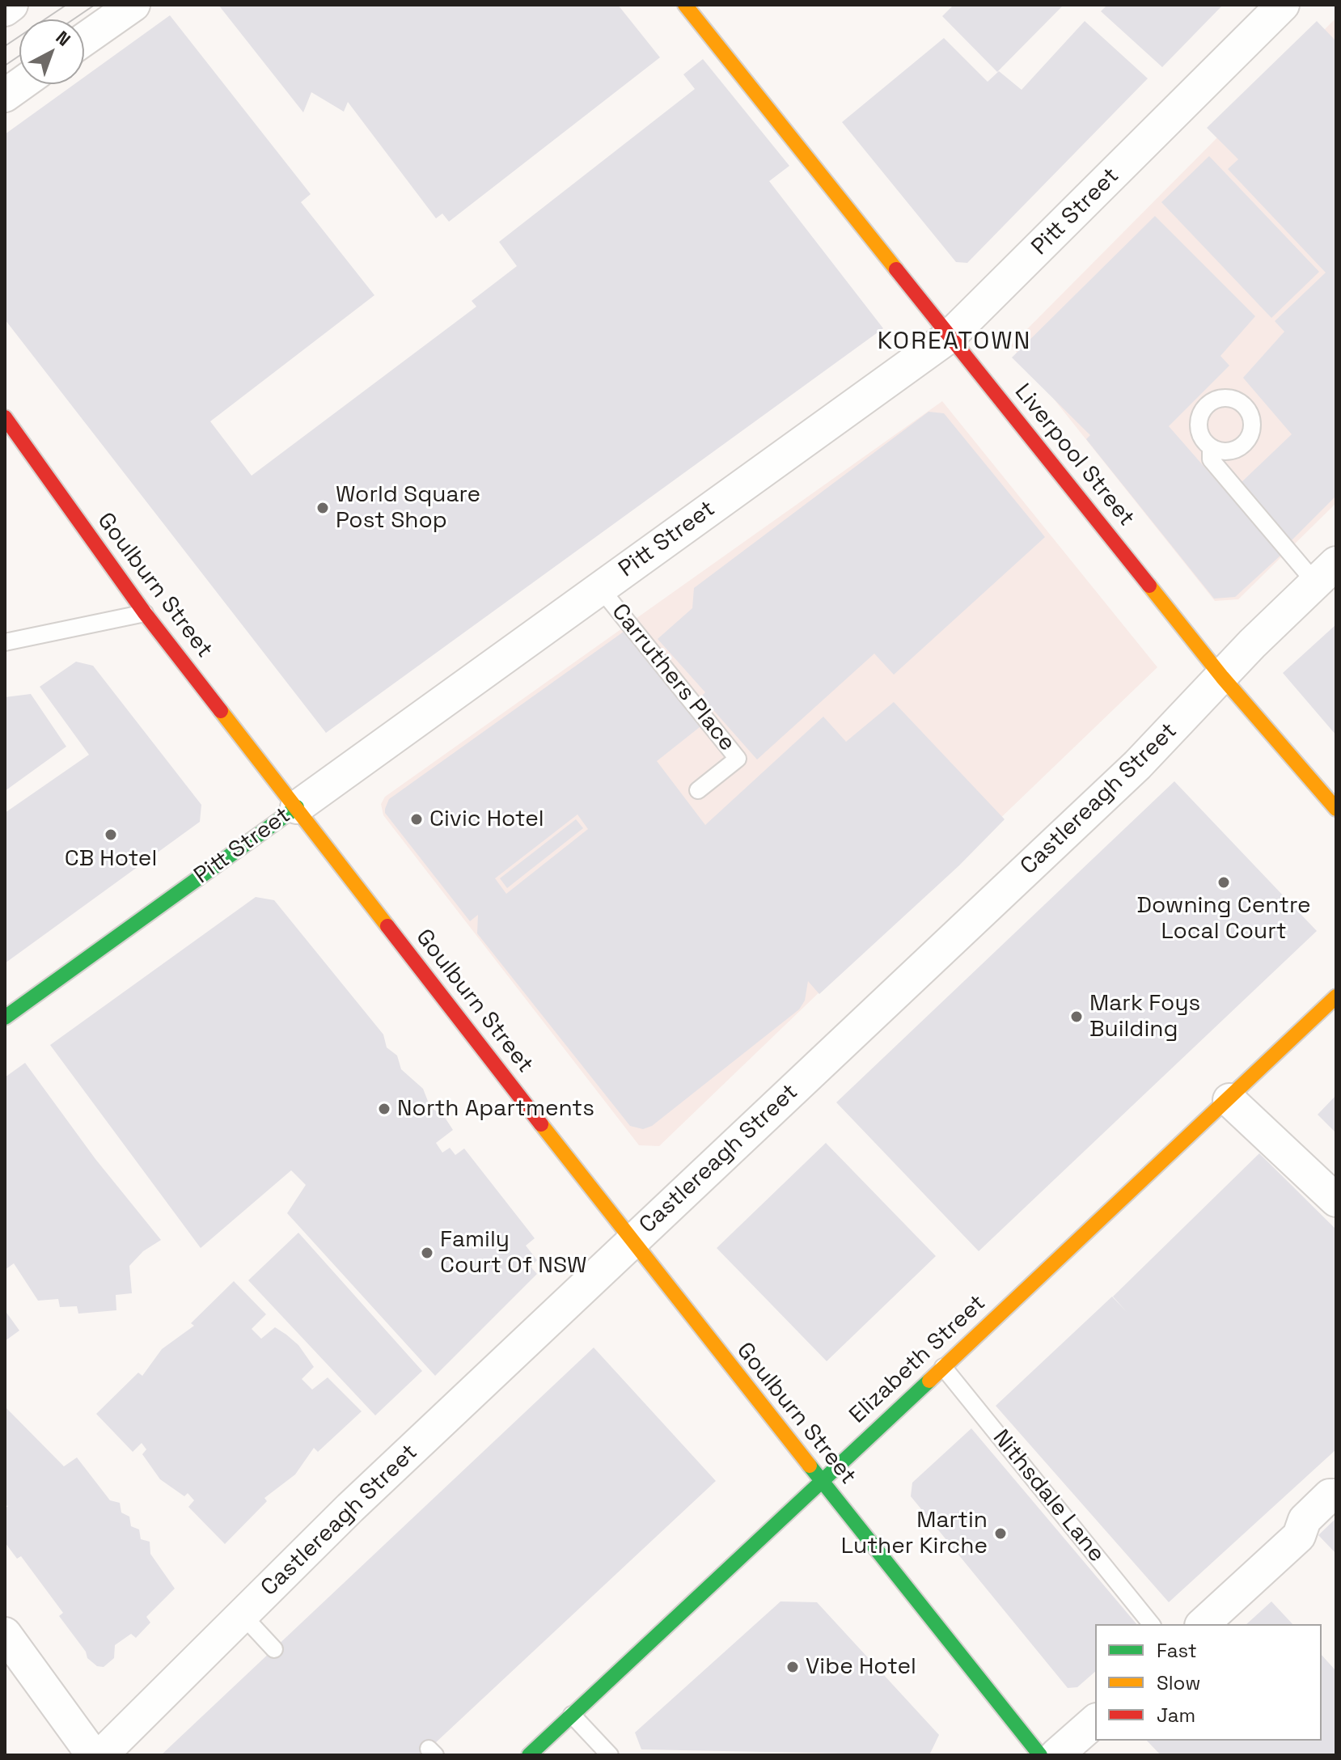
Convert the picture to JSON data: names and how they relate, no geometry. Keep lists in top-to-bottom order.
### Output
{
  "streets": {
    "main road": [
      "Pitt Street",
      "Liverpool Street",
      "Goulburn Street",
      "Elizabeth Street"
    ],
    "street": ["Castlereagh Street"],
    "lane": ["Carruthers Place", "Nithsdale Lane"]
  },
  "crossings": [
    ["Pitt Street", "Liverpool Street"],
    ["Pitt Street", "Goulburn Street"],
    ["Pitt Street", "Carruthers Place"],
    ["Liverpool Street", "Castlereagh Street"],
    ["Goulburn Street", "Castlereagh Street"],
    ["Goulburn Street", "Elizabeth Street"],
    ["Elizabeth Street", "Nithsdale Lane"]
  ],
  "districts": ["KOREATOWN"],
  "places": [
    "World Square Post Shop",
    "Civic Hotel",
    "CB Hotel",
    "Downing Centre Local Court",
    "Mark Foys Building",
    "North Apartments",
    "Family Court Of NSW",
    "Martin Luther Kirche",
    "Vibe Hotel"
  ],
  "legend": ["Fast", "Slow", "Jam"],
  "north": "top right"
}
